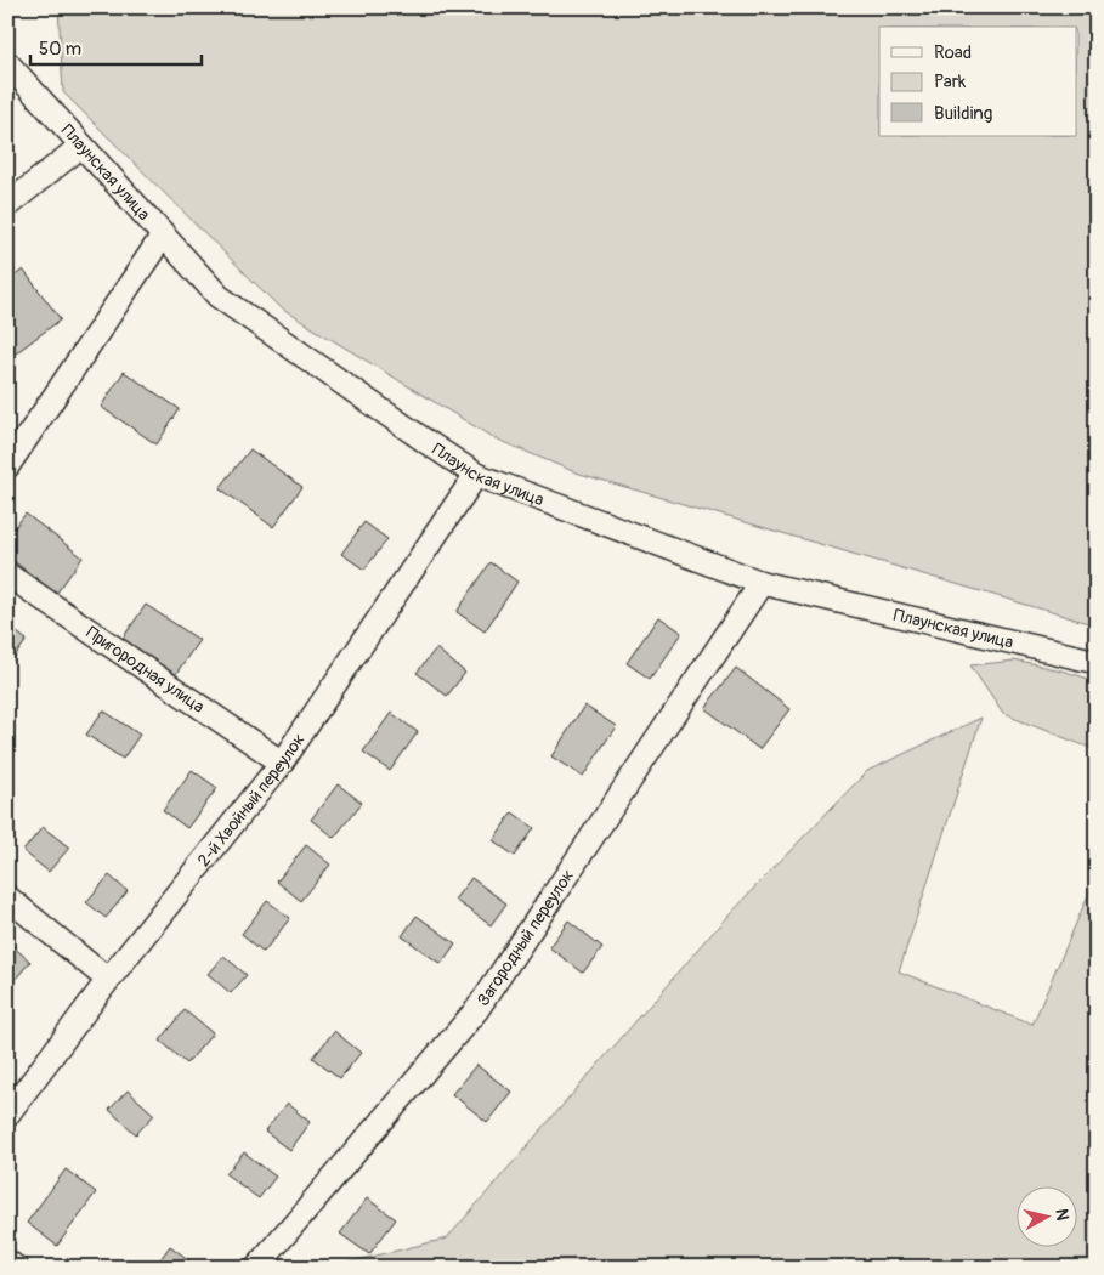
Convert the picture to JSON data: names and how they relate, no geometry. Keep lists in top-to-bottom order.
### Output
{
  "streets": {
    "street": [
      "Плаунская улица",
      "Пригородная улица",
      "2-й Хвойный переулок",
      "Загородный переулок"
    ]
  },
  "crossings": [
    ["Плаунская улица", "2-й Хвойный переулок"],
    ["Плаунская улица", "Загородный переулок"],
    ["Пригородная улица", "2-й Хвойный переулок"]
  ],
  "legend": ["Road", "Park", "Building"],
  "scale_bar": "50 m",
  "north": "right"
}
